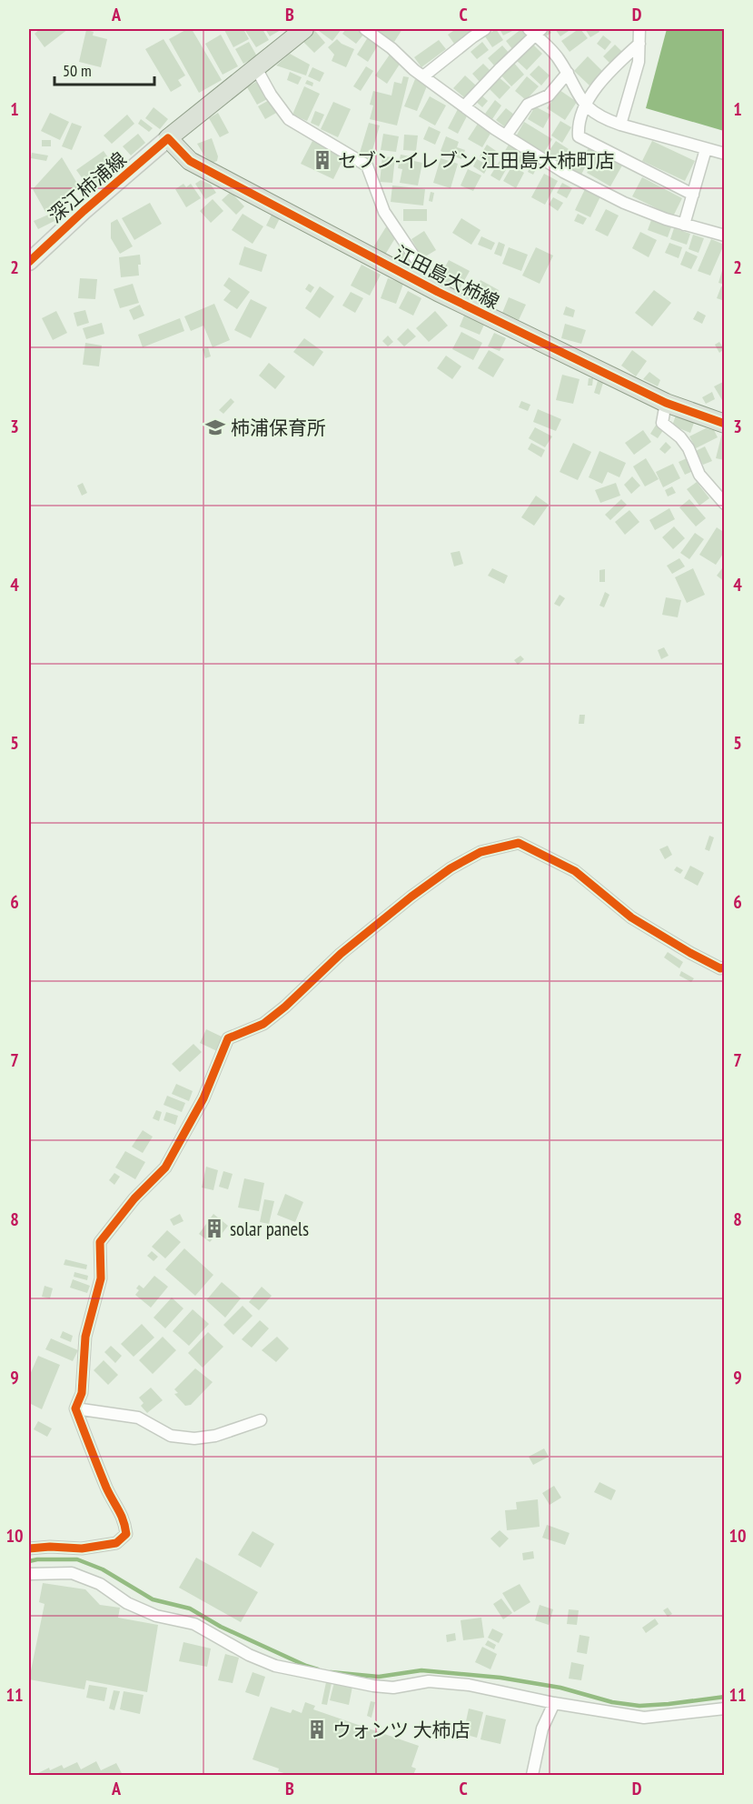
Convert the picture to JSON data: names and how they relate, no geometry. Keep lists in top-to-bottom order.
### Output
{
  "streets": {
    "main road": ["深江柿浦線", "江田島大柿線"]
  },
  "crossings": [
    ["深江柿浦線", "江田島大柿線"]
  ],
  "places": {
    "building": ["セブン-イレブン 江田島大柿町店", "solar panels", "ウォンツ 大柿店"],
    "school or university": ["柿浦保育所"]
  },
  "scale_bar": "50 m",
  "grid": {
    "columns": [
      "A",
      "B",
      "C",
      "D"
    ],
    "rows": [
      "1",
      "2",
      "3",
      "4",
      "5",
      "6",
      "7",
      "8",
      "9",
      "10",
      "11"
    ]
  }
}
